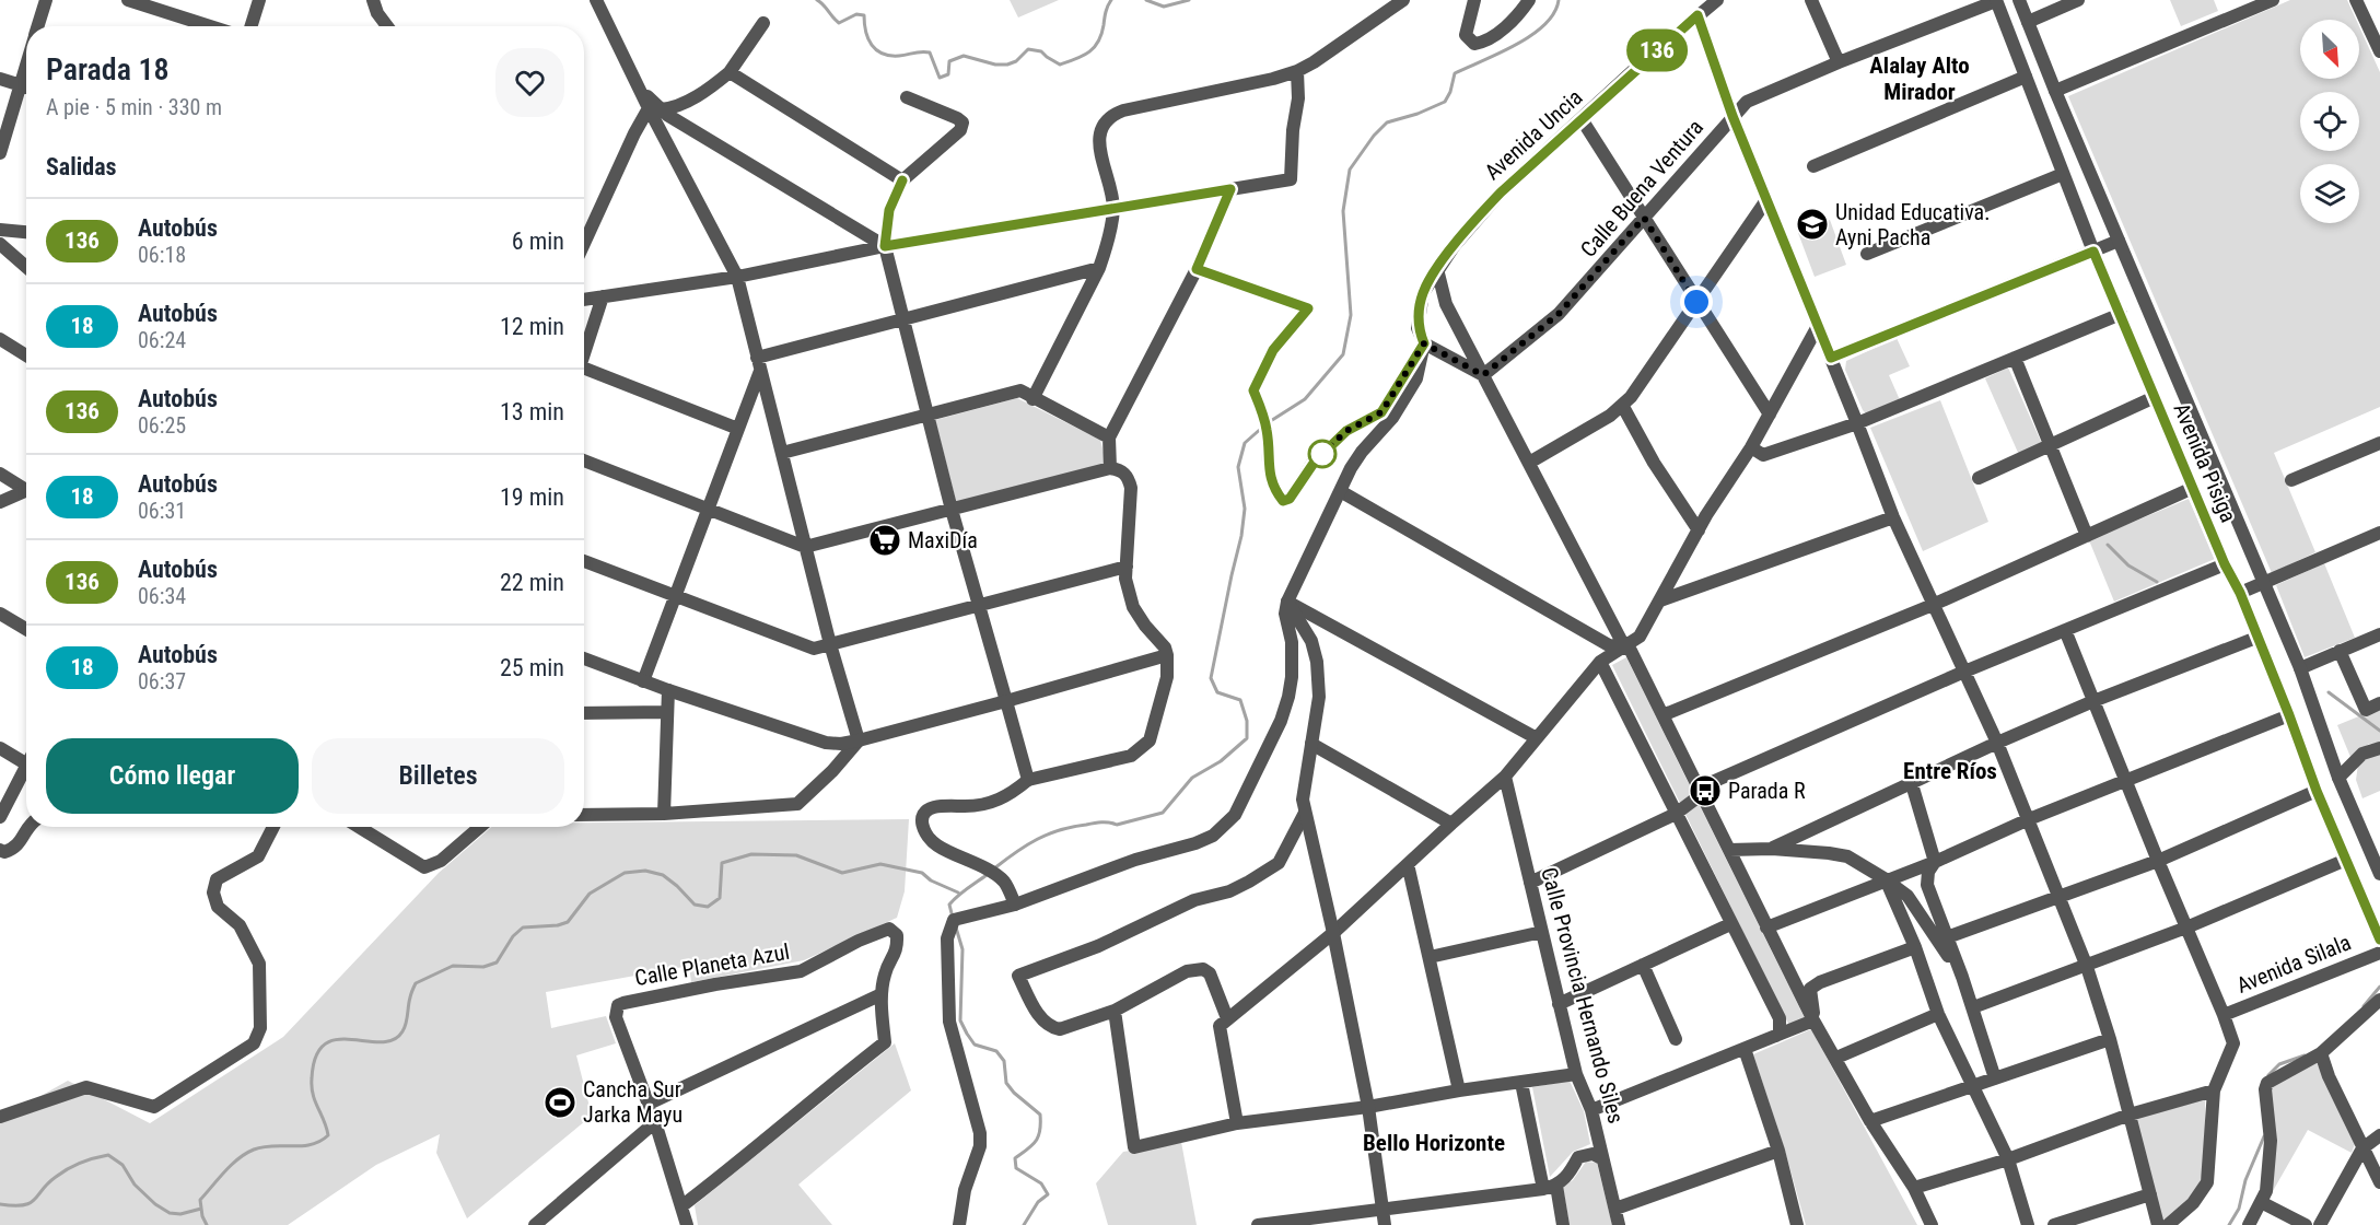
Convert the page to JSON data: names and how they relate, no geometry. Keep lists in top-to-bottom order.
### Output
{
  "streets": {
    "street": [
      "Avenida Uncia",
      "Calle Buena Ventura",
      "Avenida Pisiga",
      "Avenida Silala",
      "Calle Planeta Azul",
      "Calle Provincia Hernando Siles"
    ]
  },
  "crossings": [
    ["Calle Buena Ventura", "Avenida Pisiga"]
  ],
  "districts": ["Alalay Alto Mirador", "Entre Ríos", "Bello Horizonte"],
  "places": {
    "school or university": ["Unidad Educativa. Ayni Pacha"],
    "supermarket": ["MaxiDía"],
    "bus stop": ["Parada R"],
    "sports": ["Cancha Sur Jarka Mayu"]
  },
  "lines": ["bus line 136"],
  "north": "bottom right",
  "page": {
    "on_map": "136",
    "heading": [
      ["Parada 18", "A pie · 5 min · 330 m"],
      "Salidas"
    ],
    "list": [
      {
        "mark": "136",
        "name": "Autobús",
        "note": "06:18",
        "value": "6 min"
      },
      {
        "mark": "18",
        "name": "Autobús",
        "note": "06:24",
        "value": "12 min"
      },
      {
        "mark": "136",
        "name": "Autobús",
        "note": "06:25",
        "value": "13 min"
      },
      {
        "mark": "18",
        "name": "Autobús",
        "note": "06:31",
        "value": "19 min"
      },
      {
        "mark": "136",
        "name": "Autobús",
        "note": "06:34",
        "value": "22 min"
      },
      {
        "mark": "18",
        "name": "Autobús",
        "note": "06:37",
        "value": "25 min"
      }
    ],
    "buttons": ["Cómo llegar", "Billetes"]
  }
}
